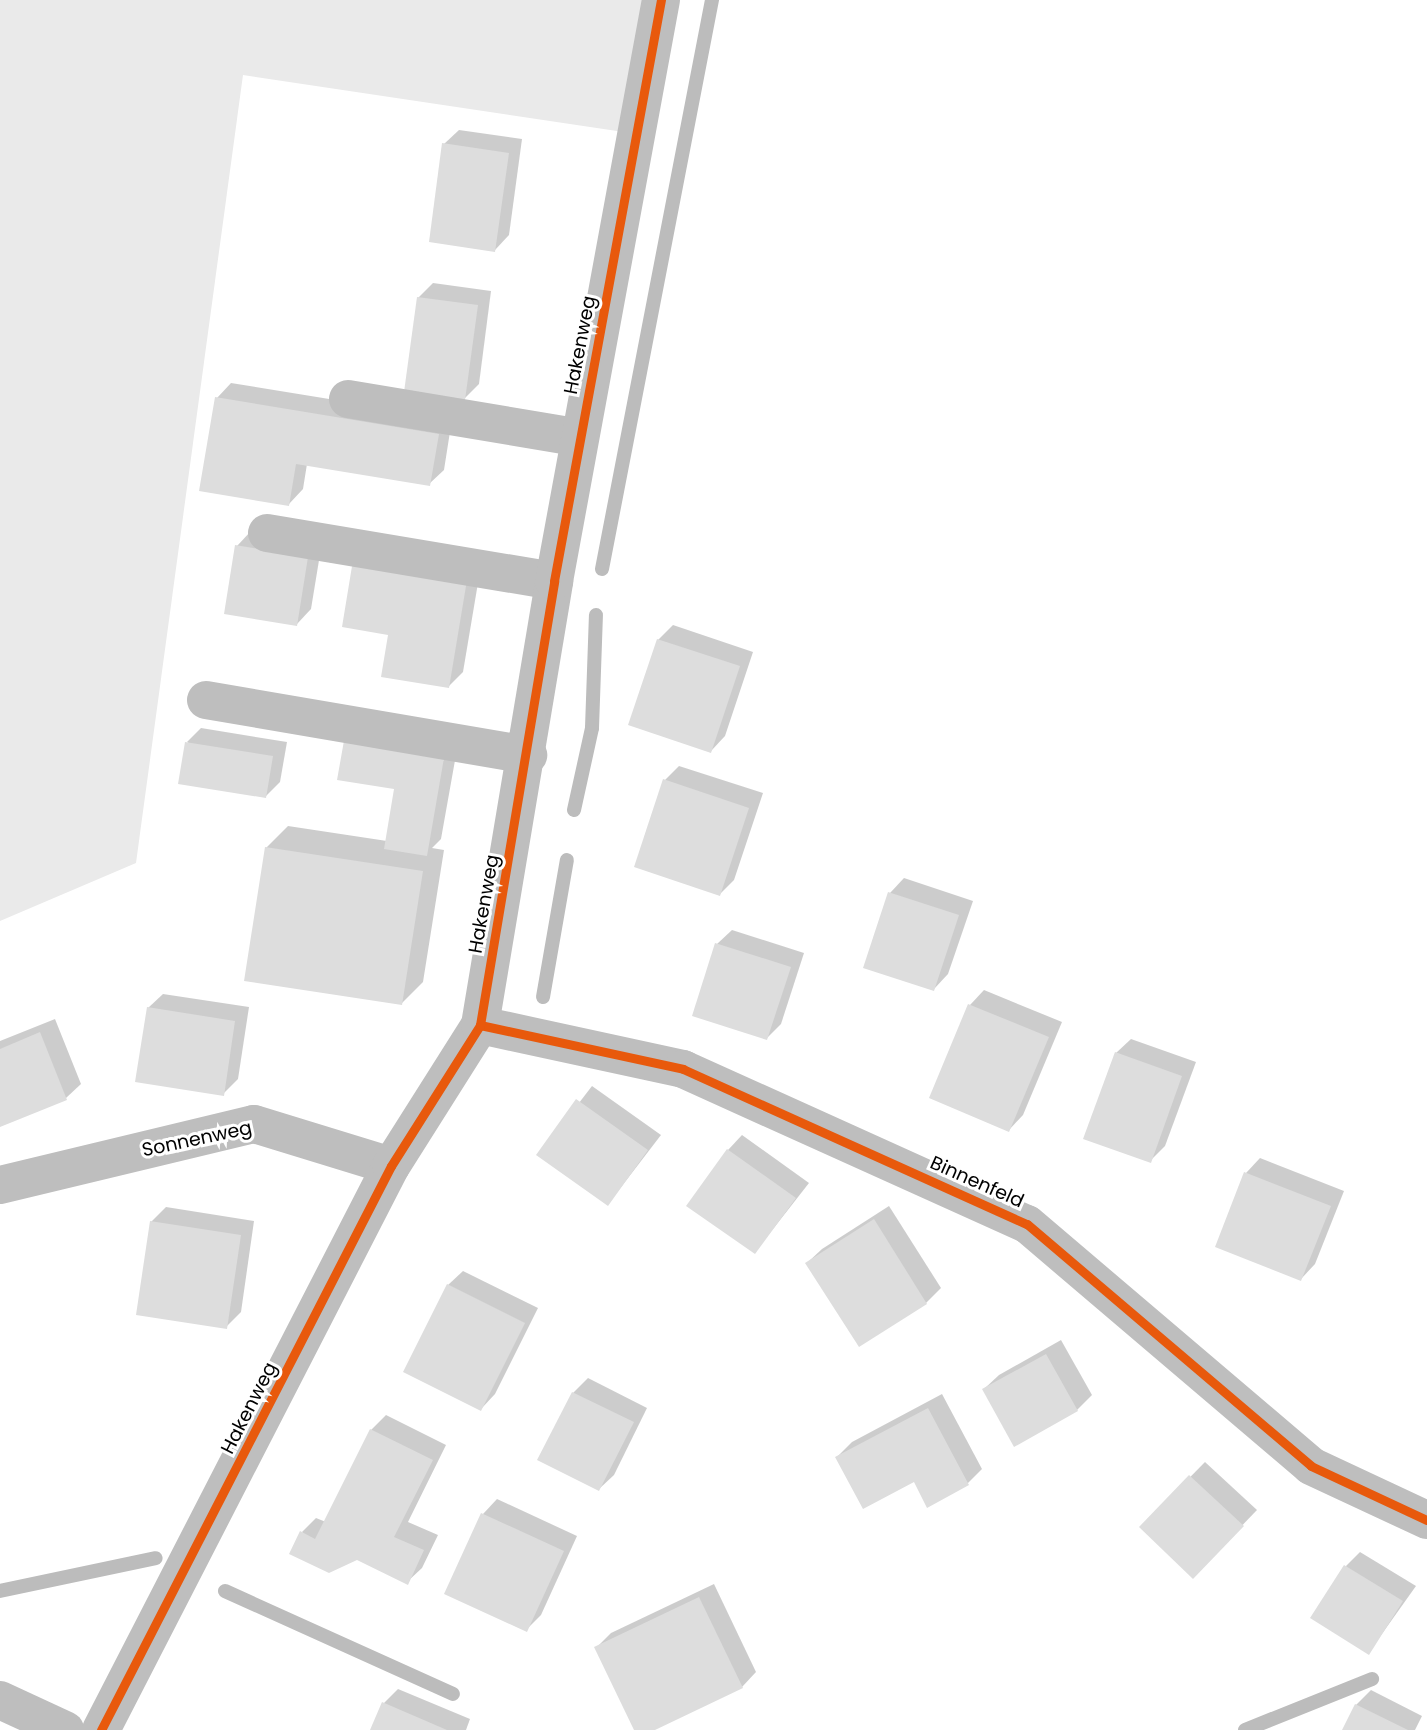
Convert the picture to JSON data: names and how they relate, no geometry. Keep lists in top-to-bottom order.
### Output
{
  "streets": {
    "street": ["Hakenweg", "Sonnenweg", "Binnenfeld"]
  },
  "crossings": [
    ["Hakenweg", "Sonnenweg"],
    ["Hakenweg", "Binnenfeld"]
  ]
}
